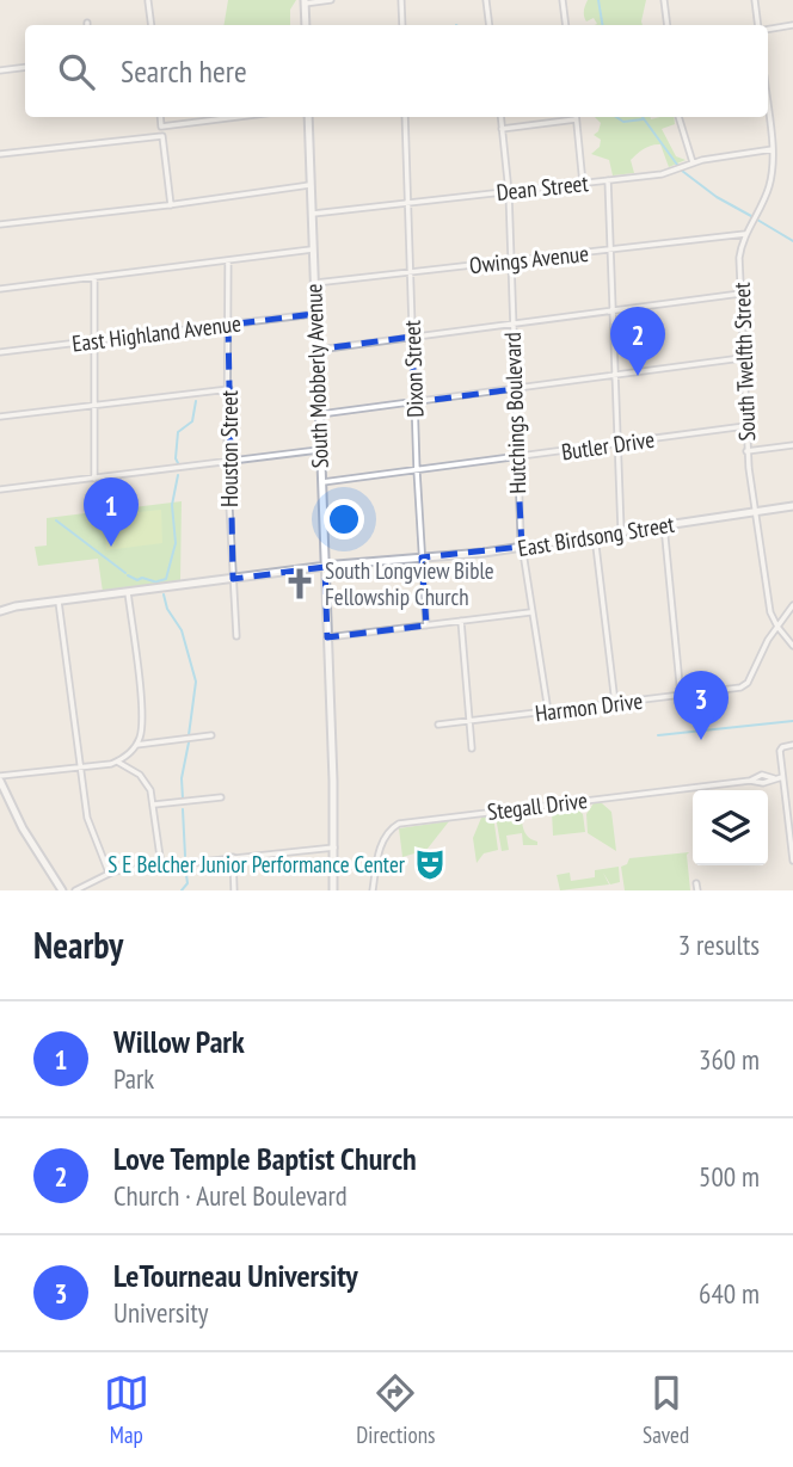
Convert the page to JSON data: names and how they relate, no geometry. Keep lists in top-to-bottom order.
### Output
{
  "streets": {
    "street": [
      "Dean Street",
      "Owings Avenue",
      "East Highland Avenue",
      "South Twelfth Street",
      "Dixon Street",
      "South Mobberly Avenue",
      "Hutchings Boulevard",
      "Butler Drive",
      "Houston Street",
      "East Birdsong Street",
      "Harmon Drive",
      "Stegall Drive"
    ]
  },
  "crossings": [
    ["Dean Street", "South Twelfth Street"],
    ["Dean Street", "Dixon Street"],
    ["Dean Street", "South Mobberly Avenue"],
    ["Dean Street", "Hutchings Boulevard"],
    ["Owings Avenue", "South Twelfth Street"],
    ["Owings Avenue", "Dixon Street"],
    ["Owings Avenue", "South Mobberly Avenue"],
    ["Owings Avenue", "Hutchings Boulevard"],
    ["East Highland Avenue", "South Mobberly Avenue"],
    ["East Highland Avenue", "Houston Street"],
    ["South Twelfth Street", "Butler Drive"],
    ["South Twelfth Street", "East Birdsong Street"],
    ["South Twelfth Street", "Harmon Drive"],
    ["Dixon Street", "Butler Drive"],
    ["Dixon Street", "East Birdsong Street"],
    ["South Mobberly Avenue", "Butler Drive"],
    ["South Mobberly Avenue", "East Birdsong Street"],
    ["Hutchings Boulevard", "Butler Drive"],
    ["Hutchings Boulevard", "East Birdsong Street"],
    ["Hutchings Boulevard", "Harmon Drive"],
    ["Houston Street", "East Birdsong Street"]
  ],
  "places": {
    "church": ["South Longview Bible Fellowship Church"],
    "theatre": ["S E Belcher Junior Performance Center"]
  },
  "page": {
    "search": "Search here",
    "pins": ["2", "1", "3"],
    "heading": ["Nearby", "3 results"],
    "list": [
      {
        "mark": "1",
        "name": "Willow Park",
        "note": "Park",
        "value": "360 m"
      },
      {
        "mark": "2",
        "name": "Love Temple Baptist Church",
        "note": "Church · Aurel Boulevard",
        "value": "500 m"
      },
      {
        "mark": "3",
        "name": "LeTourneau University",
        "note": "University",
        "value": "640 m"
      }
    ],
    "nav": ["Map", "Directions", "Saved"]
  }
}
